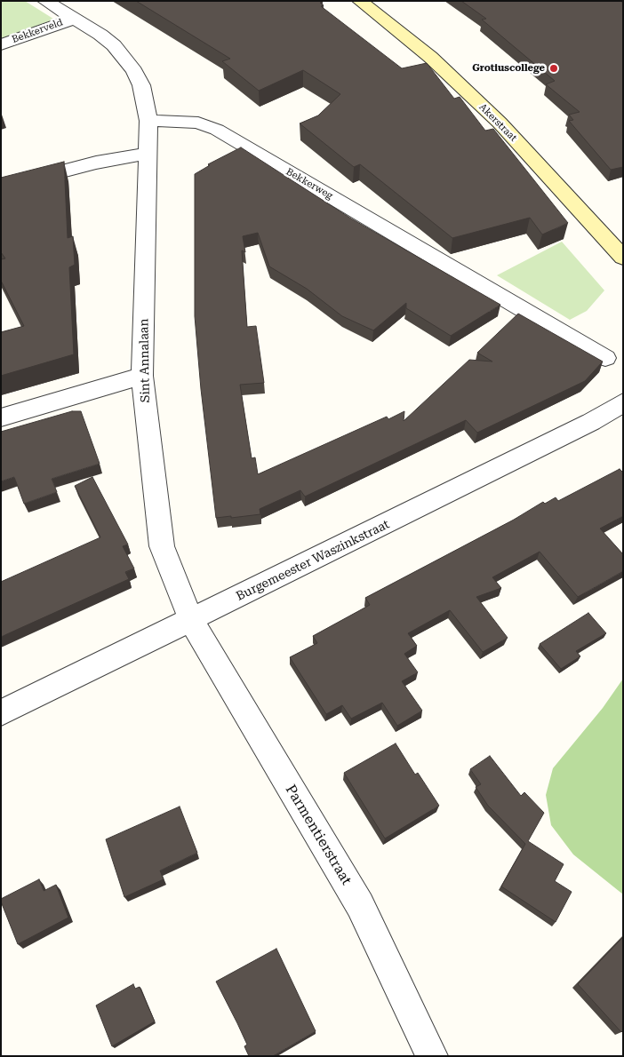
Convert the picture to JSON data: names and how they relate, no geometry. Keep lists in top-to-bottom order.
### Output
{
  "streets": {
    "street": [
      "Bekkerveld",
      "Akerstraat",
      "Bekkerweg",
      "Sint Annalaan",
      "Burgemeester Waszinkstraat",
      "Parmentierstraat"
    ]
  },
  "crossings": [
    ["Bekkerweg", "Sint Annalaan"],
    ["Sint Annalaan", "Burgemeester Waszinkstraat"],
    ["Sint Annalaan", "Parmentierstraat"],
    ["Burgemeester Waszinkstraat", "Parmentierstraat"]
  ],
  "places": ["Grotiuscollege"]
}
